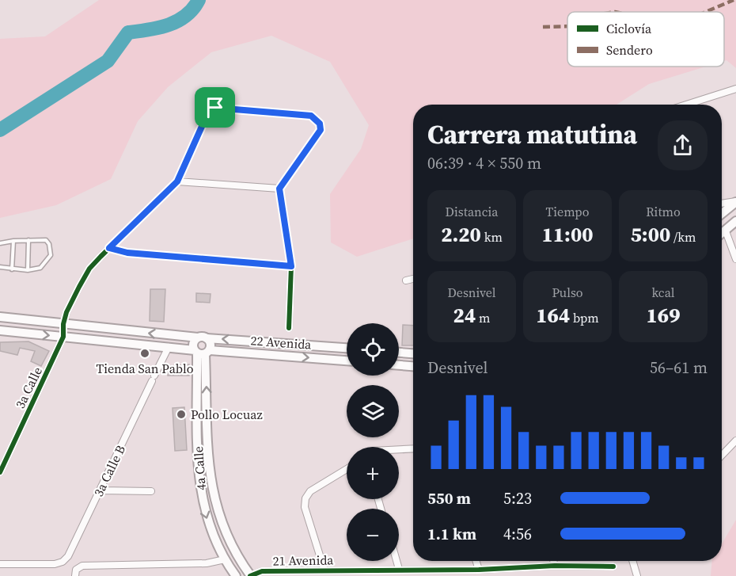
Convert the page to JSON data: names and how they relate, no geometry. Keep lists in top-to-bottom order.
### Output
{
  "streets": {
    "main road": ["22 Avenida", "4a Calle"],
    "street": ["3a Calle", "3a Calle B", "21 Avenida"]
  },
  "crossings": [
    ["22 Avenida", "3a Calle"],
    ["22 Avenida", "4a Calle"],
    ["22 Avenida", "3a Calle B"],
    ["4a Calle", "21 Avenida"]
  ],
  "places": ["Tienda San Pablo", "Pollo Locuaz"],
  "legend": ["Ciclovía", "Sendero"],
  "page": {
    "heading": ["Carrera matutina", "06:39 · 4 × 550 m"],
    "stats": [
      ["Distancia", "2.20 km"],
      ["Tiempo", "11:00"],
      ["Ritmo", "5:00 /km"],
      ["Desnivel", "24 m"],
      ["Pulso", "164 bpm"],
      ["kcal", "169"]
    ],
    "map_buttons": ["+", "−"],
    "chart": ["Desnivel", "56–61 m"],
    "list": [
      {
        "name": "550 m",
        "note": "5:23"
      },
      {
        "name": "1.1 km",
        "note": "4:56"
      }
    ]
  }
}
